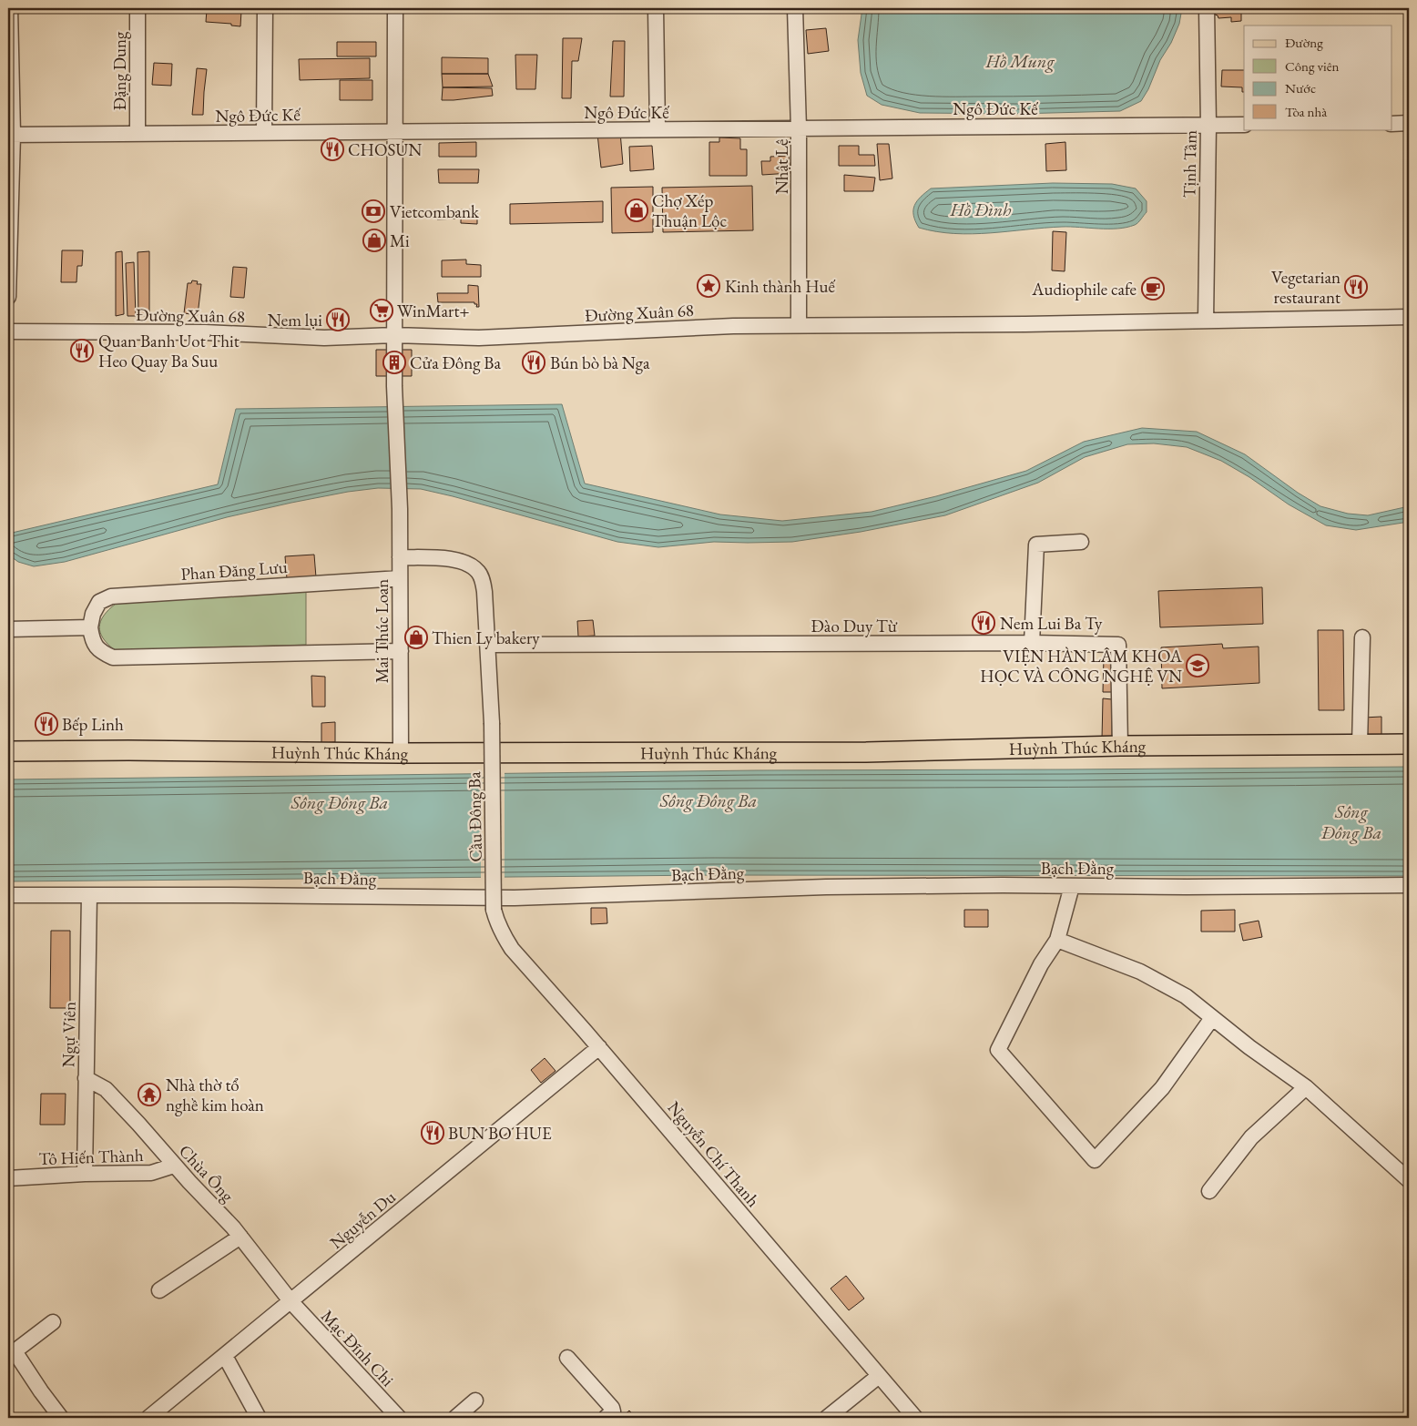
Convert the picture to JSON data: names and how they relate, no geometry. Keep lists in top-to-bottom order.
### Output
{
  "streets": {
    "main road": ["Huỳnh Thúc Kháng"],
    "street": [
      "Đặng Dung",
      "Ngô Đức Kế",
      "Tịnh Tâm",
      "Nhật Lệ",
      "Đường Xuân 68",
      "Phan Đăng Lưu",
      "Đào Duy Từ",
      "Mai Thúc Loan",
      "Cầu Đông Ba",
      "Bạch Đằng",
      "Ngự Viên",
      "Nguyễn Chí Thanh",
      "Tô Hiến Thành",
      "Chùa Ông",
      "Nguyễn Du",
      "Mạc Đĩnh Chi"
    ]
  },
  "crossings": [
    ["Đặng Dung", "Ngô Đức Kế"],
    ["Ngô Đức Kế", "Tịnh Tâm"],
    ["Ngô Đức Kế", "Nhật Lệ"],
    ["Tịnh Tâm", "Đường Xuân 68"],
    ["Nhật Lệ", "Đường Xuân 68"],
    ["Đường Xuân 68", "Mai Thúc Loan"],
    ["Phan Đăng Lưu", "Mai Thúc Loan"],
    ["Đào Duy Từ", "Huỳnh Thúc Kháng"],
    ["Đào Duy Từ", "Cầu Đông Ba"],
    ["Mai Thúc Loan", "Huỳnh Thúc Kháng"],
    ["Cầu Đông Ba", "Nguyễn Chí Thanh"],
    ["Bạch Đằng", "Ngự Viên"],
    ["Ngự Viên", "Tô Hiến Thành"],
    ["Ngự Viên", "Chùa Ông"],
    ["Nguyễn Chí Thanh", "Nguyễn Du"],
    ["Tô Hiến Thành", "Chùa Ông"],
    ["Chùa Ông", "Nguyễn Du"],
    ["Chùa Ông", "Mạc Đĩnh Chi"],
    ["Nguyễn Du", "Mạc Đĩnh Chi"]
  ],
  "water": ["Hồ Mung", "Hồ Đình", "Sông Đông Ba"],
  "places": {
    "restaurant": [
      "CHOSUN",
      "Vegetarian restaurant",
      "Nem lụi",
      "Quan Banh Uot Thit Heo Quay Ba Suu",
      "Bún bò bà Nga",
      "Nem Lui Ba Ty",
      "Bếp Linh",
      "BUN BO HUE"
    ],
    "shop": ["Chợ Xép Thuận Lộc", "Mi", "Thien Ly bakery"],
    "bank": ["Vietcombank"],
    "place": ["Kinh thành Huế"],
    "cafe": ["Audiophile cafe"],
    "supermarket": ["WinMart+"],
    "building": ["Cửa Đông Ba"],
    "school or university": ["VIỆN HÀN LÂM KHOA HỌC VÀ CÔNG NGHỆ VN"],
    "temple": ["Nhà thờ tổ nghề kim hoàn"]
  },
  "legend": [
    "Đường",
    "Công viên",
    "Nước",
    "Tòa nhà"
  ]
}
